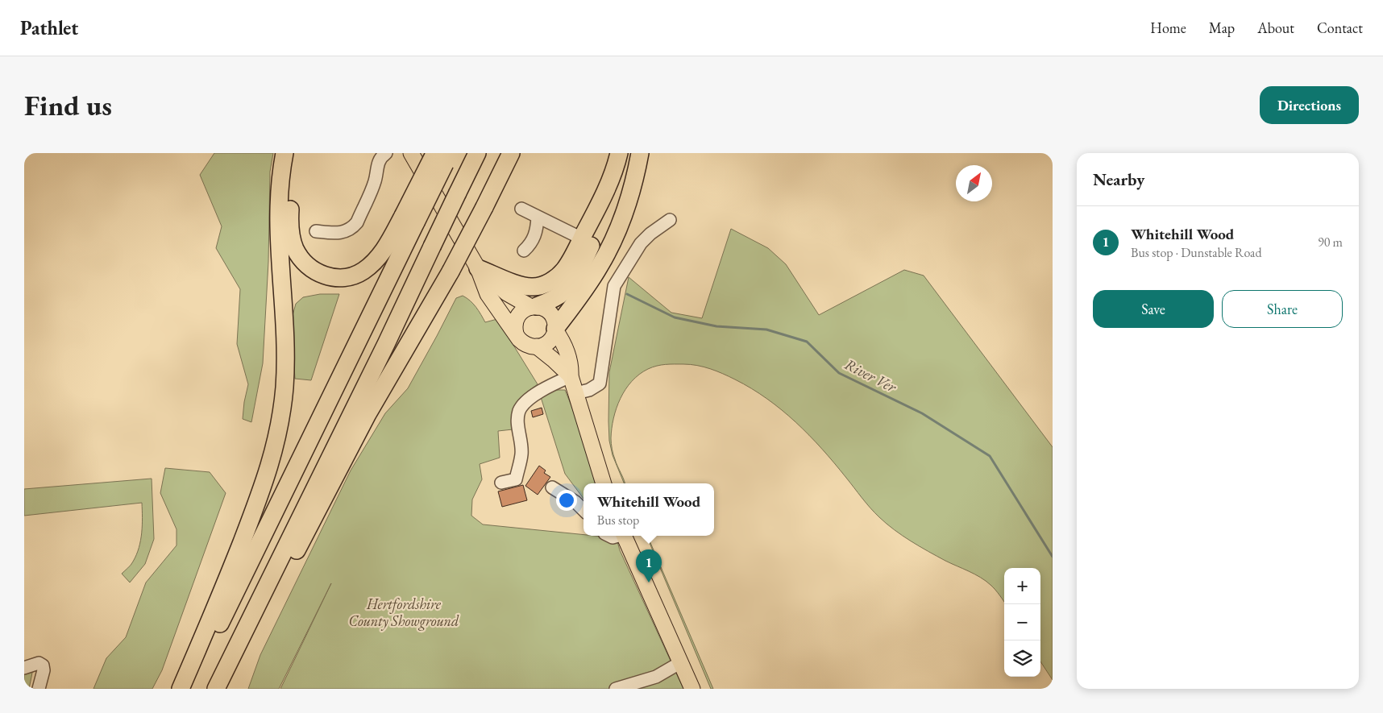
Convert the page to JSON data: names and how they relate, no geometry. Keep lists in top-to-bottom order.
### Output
{
  "water": ["River Ver"],
  "parks": ["Hertfordshire County Showground"],
  "north": "top right",
  "page": {
    "header": "Pathlet",
    "nav": [
      "Home",
      "Map",
      "About",
      "Contact"
    ],
    "buttons": [
      "Directions",
      ["Save", "Share"]
    ],
    "title": "Find us",
    "heading": "Nearby",
    "list": [
      {
        "mark": "1",
        "name": "Whitehill Wood",
        "note": "Bus stop · Dunstable Road",
        "value": "90 m"
      }
    ],
    "popup": ["Whitehill Wood", "Bus stop"],
    "pins": "1",
    "map_buttons": ["+", "−"]
  }
}
